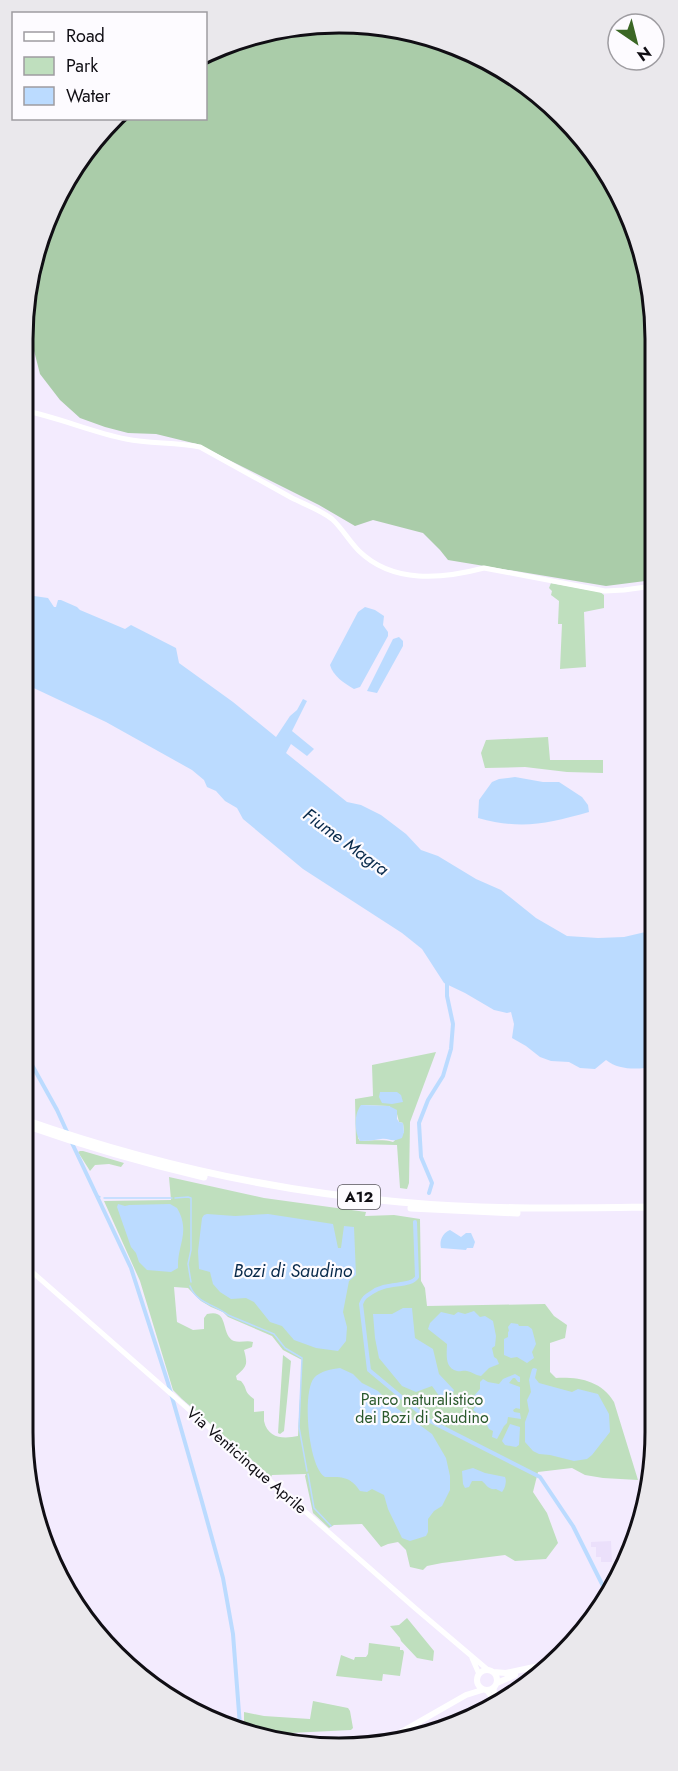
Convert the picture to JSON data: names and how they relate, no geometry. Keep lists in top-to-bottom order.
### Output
{
  "streets": {
    "highway": ["A12"],
    "main road": ["Via Venticinque Aprile"]
  },
  "water": ["Fiume Magra", "Bozi di Saudino"],
  "parks": ["Parco naturalistico dei Bozi di Saudino"],
  "legend": ["Road", "Park", "Water"],
  "north": "bottom right"
}
